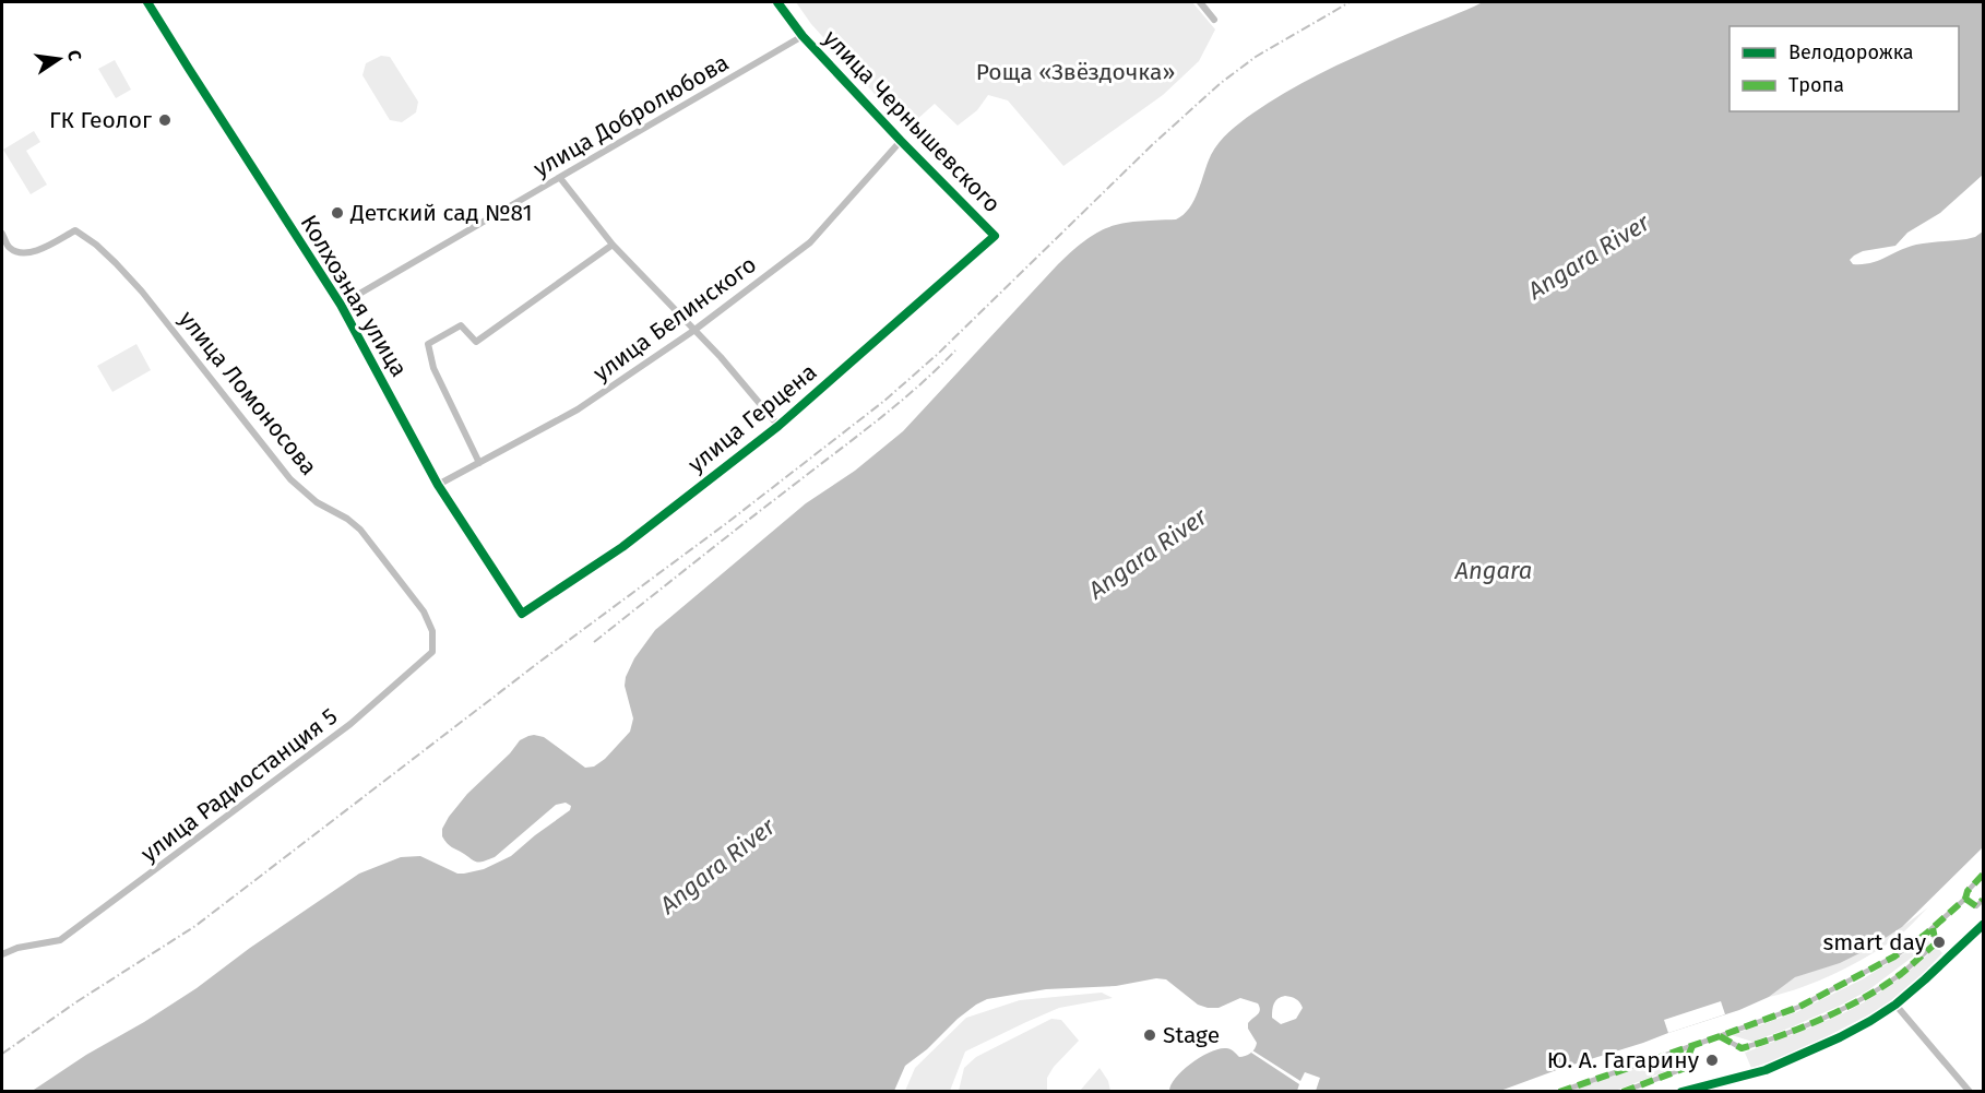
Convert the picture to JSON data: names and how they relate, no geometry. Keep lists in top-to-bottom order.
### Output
{
  "streets": {
    "street": [
      "улица Добролюбова",
      "улица Чернышевского",
      "Колхозная улица",
      "улица Белинского",
      "улица Ломоносова",
      "улица Герцена",
      "улица Радиостанция 5"
    ]
  },
  "crossings": [
    ["улица Добролюбова", "улица Чернышевского"],
    ["улица Добролюбова", "Колхозная улица"],
    ["улица Чернышевского", "улица Белинского"],
    ["улица Чернышевского", "улица Герцена"],
    ["Колхозная улица", "улица Белинского"],
    ["Колхозная улица", "улица Герцена"],
    ["улица Ломоносова", "улица Радиостанция 5"]
  ],
  "water": ["Angara River", "Angara"],
  "parks": ["Роща «Звёздочка»"],
  "places": [
    "ГК Геолог",
    "Детский сад №81",
    "smart day",
    "Stage",
    "Ю. А. Гагарину"
  ],
  "legend": ["Велодорожка", "Тропа"],
  "north": "right"
}
